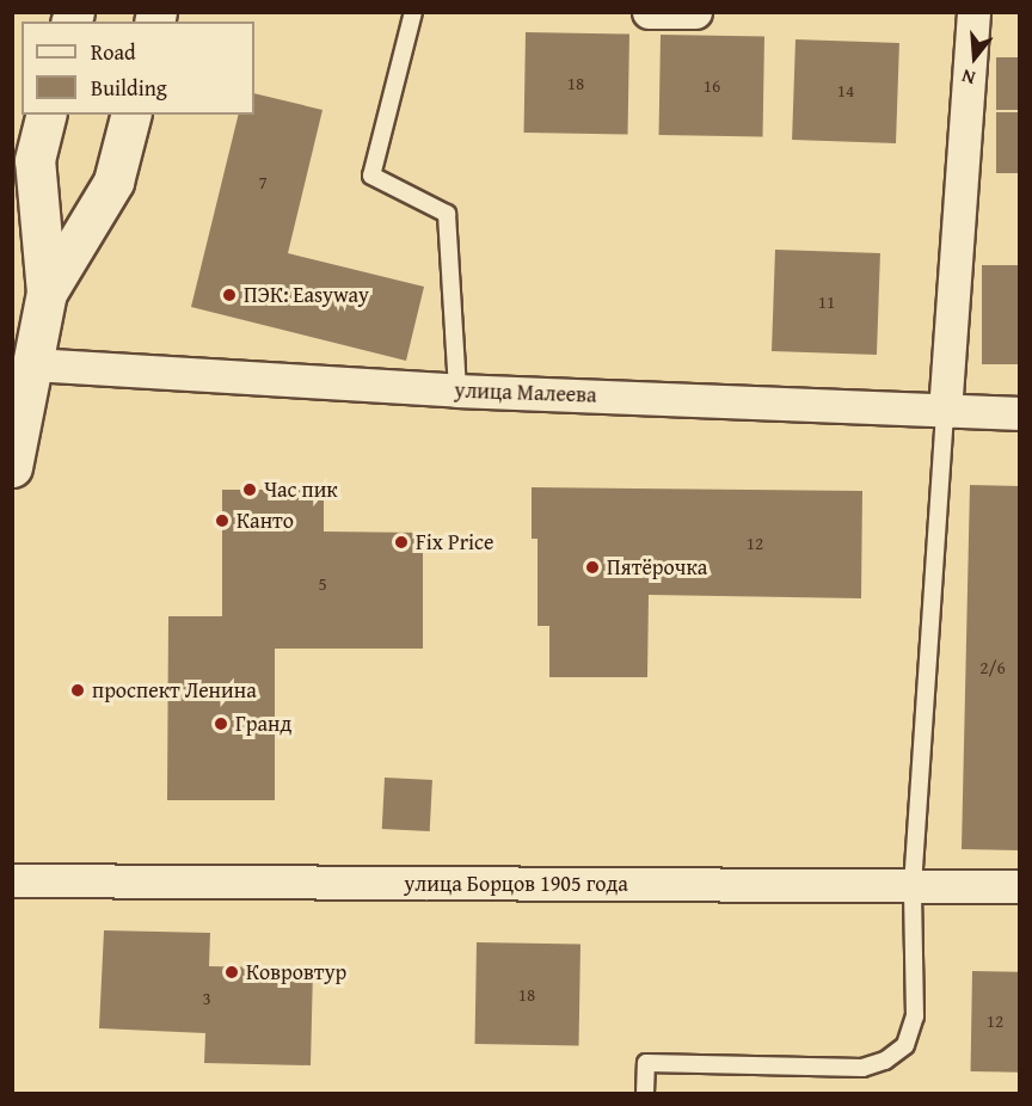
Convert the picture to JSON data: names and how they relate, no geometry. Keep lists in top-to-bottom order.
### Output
{
  "streets": {
    "street": ["улица Малеева", "улица Борцов 1905 года"]
  },
  "places": [
    "ПЭК: Easyway",
    "Час пик",
    "Канто",
    "Fix Price",
    "Пятёрочка",
    "проспект Ленина",
    "Гранд",
    "Ковровтур"
  ],
  "house_numbers": [
    "18",
    "16",
    "14",
    "7",
    "11",
    "12",
    "5",
    "2/6",
    "18",
    "3",
    "12"
  ],
  "legend": ["Road", "Building"],
  "north": "bottom"
}
